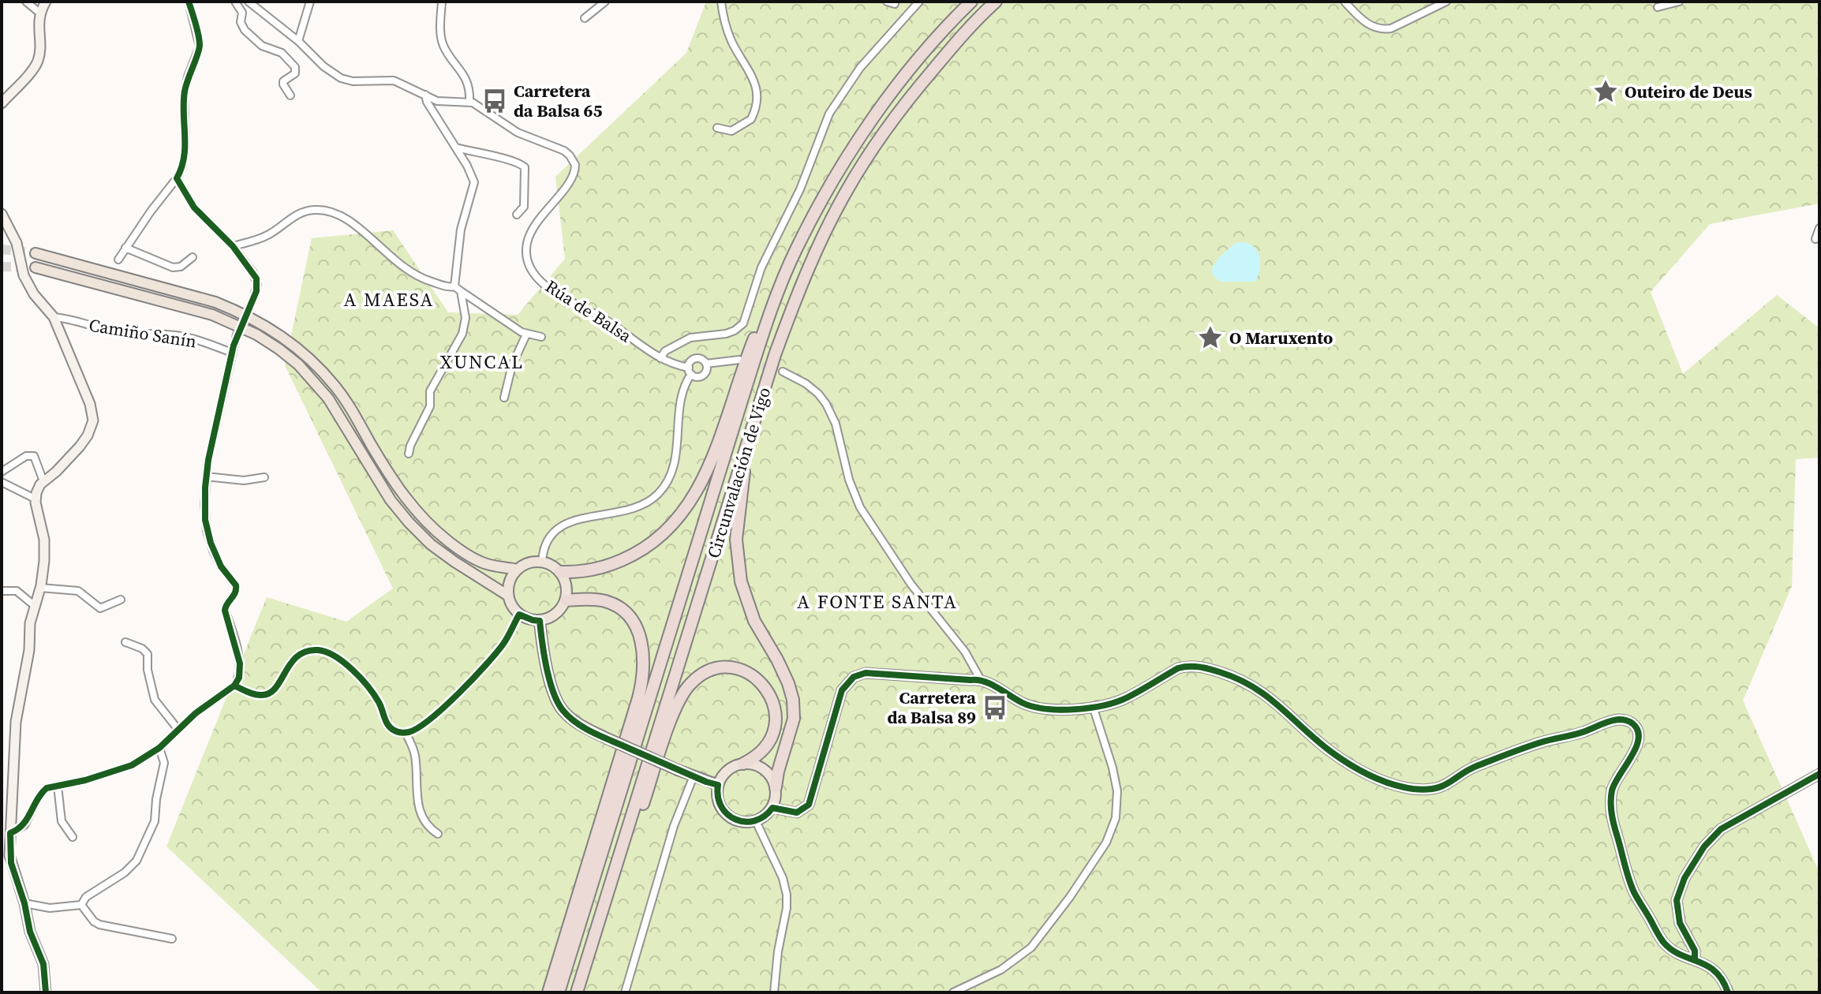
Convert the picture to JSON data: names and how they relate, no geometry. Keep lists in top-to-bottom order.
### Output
{
  "streets": {
    "highway": ["Circunvalación de Vigo"],
    "street": ["Rúa de Balsa", "Camiño Sanín"]
  },
  "districts": ["A MAESA", "XUNCAL", "A FONTE SANTA"],
  "places": {
    "place": ["Outeiro de Deus", "O Maruxento"],
    "bus stop": ["Carretera da Balsa 65", "Carretera da Balsa 89"]
  }
}
